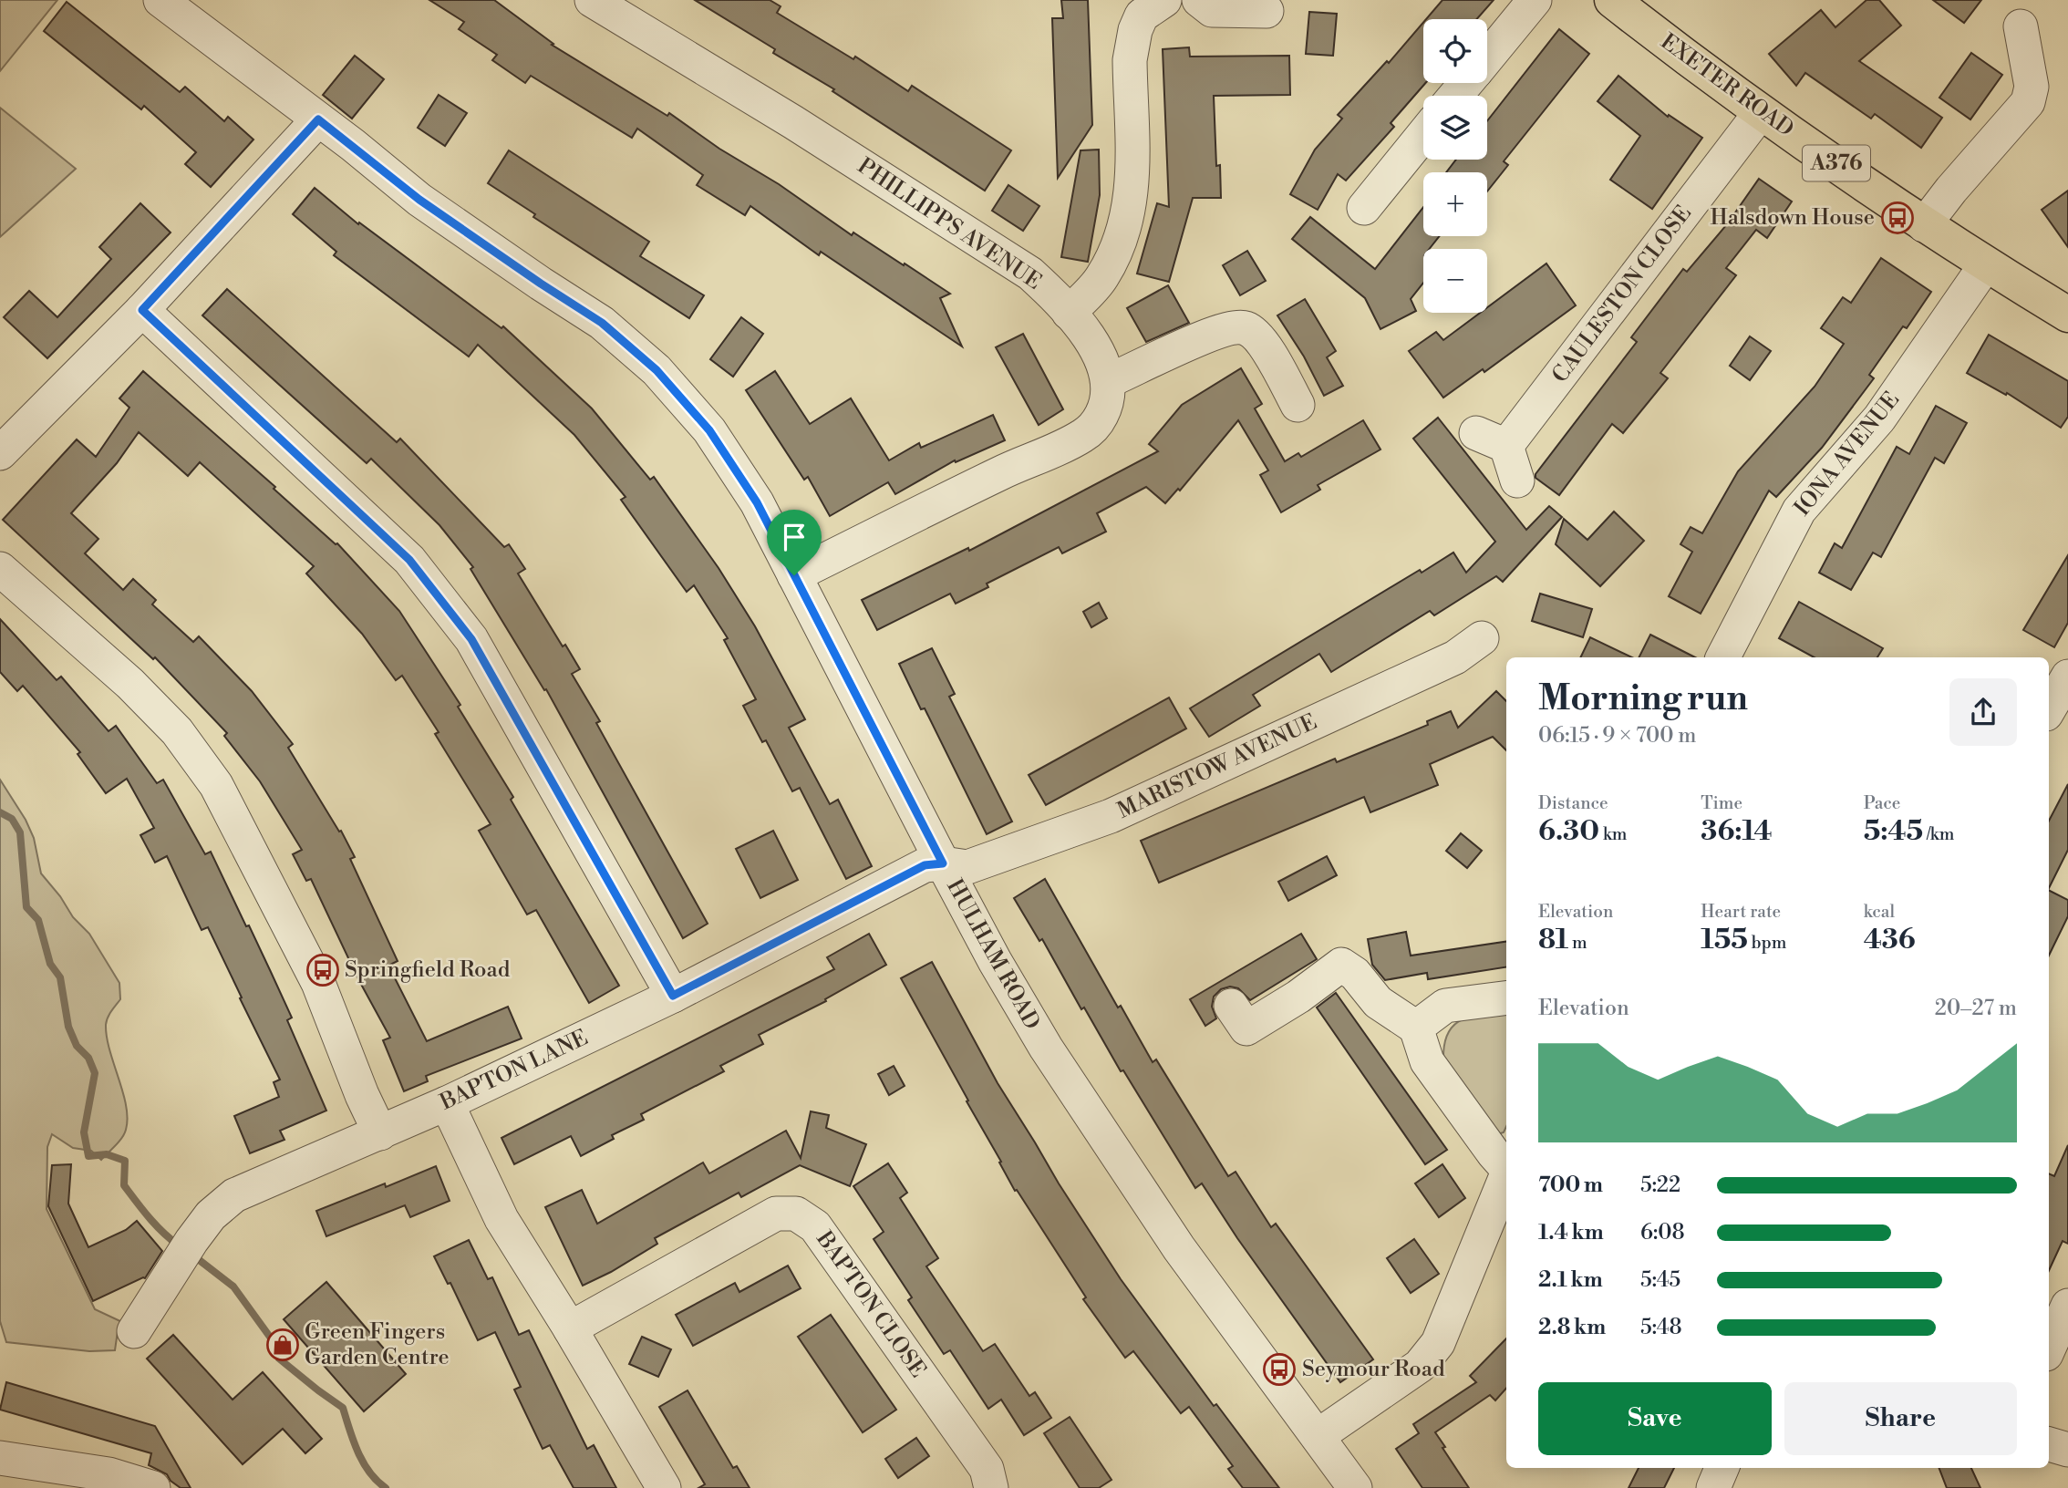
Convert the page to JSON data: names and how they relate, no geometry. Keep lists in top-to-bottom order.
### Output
{
  "streets": {
    "highway": ["EXETER ROAD", "A376"],
    "street": [
      "PHILLIPPS AVENUE",
      "CAULESTON CLOSE",
      "IONA AVENUE",
      "MARISTOW AVENUE",
      "HULHAM ROAD",
      "BAPTON LANE",
      "BAPTON CLOSE"
    ]
  },
  "crossings": [
    ["EXETER ROAD", "CAULESTON CLOSE"],
    ["EXETER ROAD", "IONA AVENUE"],
    ["PHILLIPPS AVENUE", "HULHAM ROAD"],
    ["MARISTOW AVENUE", "HULHAM ROAD"],
    ["MARISTOW AVENUE", "BAPTON LANE"],
    ["HULHAM ROAD", "BAPTON LANE"]
  ],
  "places": {
    "bus stop": ["Halsdown House", "Springfield Road", "Seymour Road"],
    "shop": ["Green Fingers Garden Centre"]
  },
  "page": {
    "map_buttons": ["+", "−"],
    "heading": ["Morning run", "06:15 · 9 × 700 m"],
    "stats": [
      ["Distance", "6.30 km"],
      ["Time", "36:14"],
      ["Pace", "5:45 /km"],
      ["Elevation", "81 m"],
      ["Heart rate", "155 bpm"],
      ["kcal", "436"]
    ],
    "chart": ["Elevation", "20–27 m"],
    "list": [
      {
        "name": "700 m",
        "note": "5:22"
      },
      {
        "name": "1.4 km",
        "note": "6:08"
      },
      {
        "name": "2.1 km",
        "note": "5:45"
      },
      {
        "name": "2.8 km",
        "note": "5:48"
      }
    ],
    "buttons": ["Save", "Share"]
  }
}
